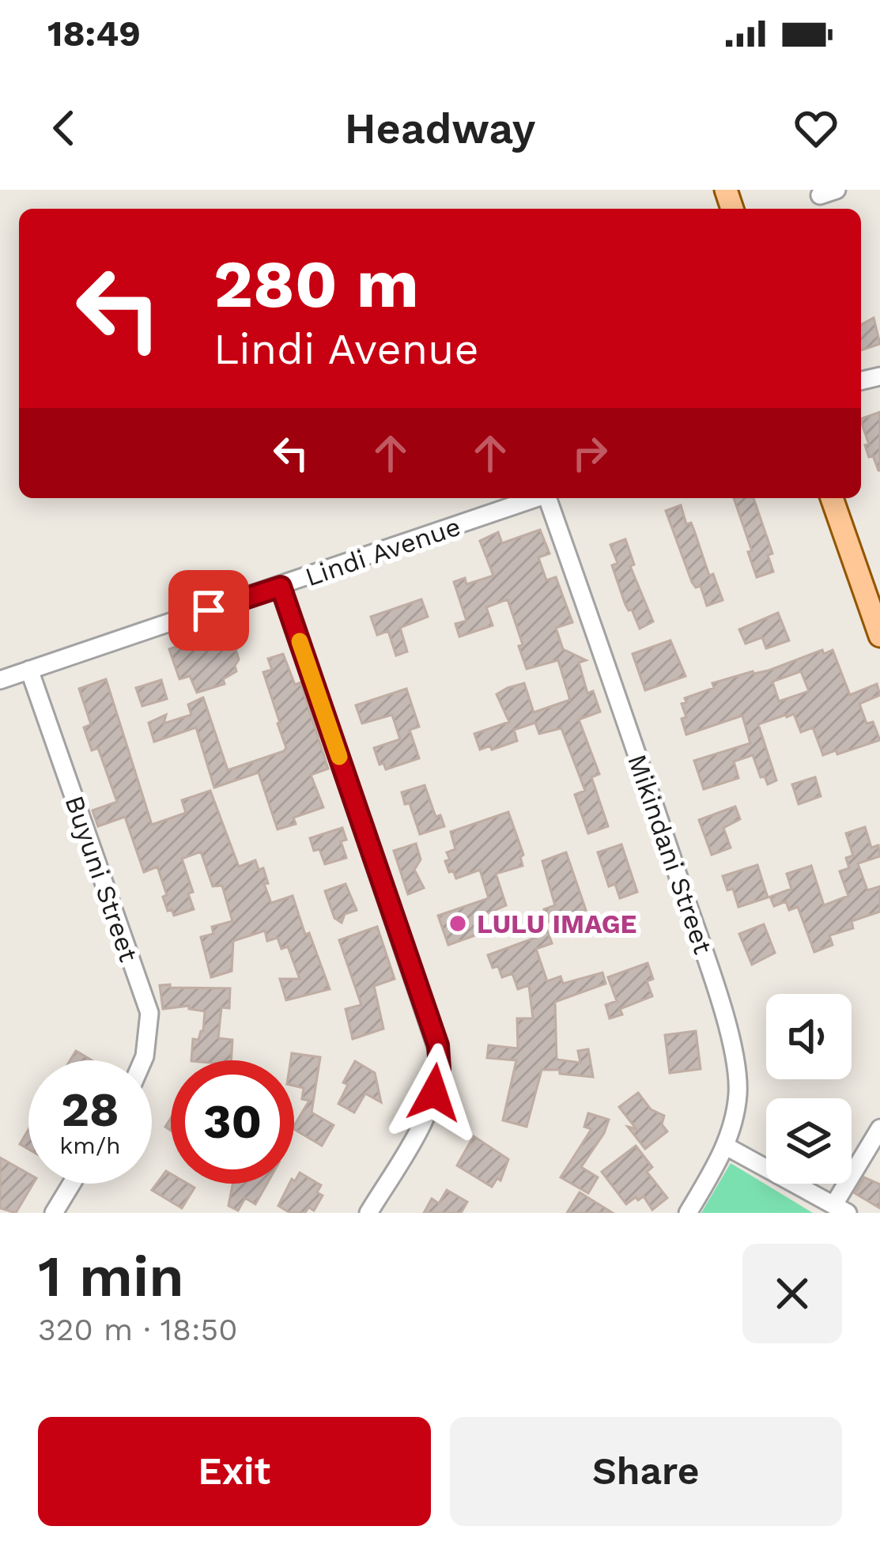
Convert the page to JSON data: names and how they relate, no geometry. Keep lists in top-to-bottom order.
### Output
{
  "streets": {
    "street": ["Lindi Avenue", "Mikindani Street", "Buyuni Street"]
  },
  "crossings": [
    ["Lindi Avenue", "Buyuni Street"]
  ],
  "places": ["LULU IMAGE"],
  "page": {
    "status": "18:49",
    "header": "Headway",
    "turn": ["280 m", "Lindi Avenue"],
    "speed": "28 km/h",
    "limit": "30",
    "heading": ["1 min", "320 m · 18:50"],
    "buttons": ["Exit", "Share"]
  }
}
